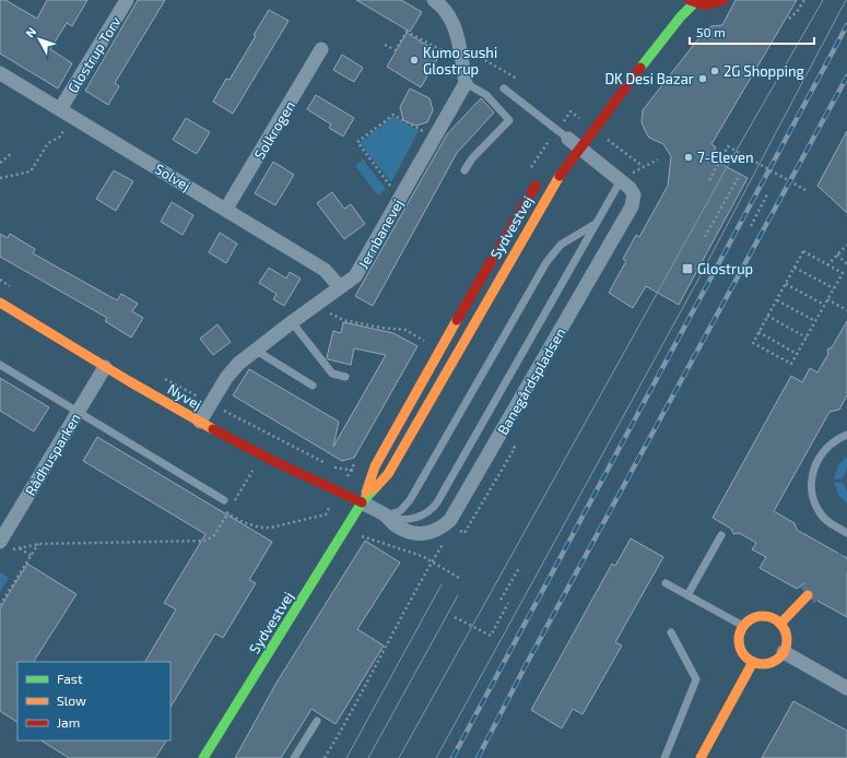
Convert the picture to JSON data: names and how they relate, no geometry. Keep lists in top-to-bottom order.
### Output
{
  "streets": {
    "street": [
      "Glostrup Torv",
      "Solkrogen",
      "Solvej",
      "Sydvestvej",
      "Jernbanevej",
      "Banegårdspladsen",
      "Nyvej",
      "Rådhusparken"
    ]
  },
  "crossings": [
    ["Glostrup Torv", "Solvej"],
    ["Solkrogen", "Solvej"],
    ["Solvej", "Jernbanevej"],
    ["Sydvestvej", "Banegårdspladsen"],
    ["Sydvestvej", "Nyvej"],
    ["Jernbanevej", "Nyvej"],
    ["Banegårdspladsen", "Nyvej"],
    ["Nyvej", "Rådhusparken"]
  ],
  "places": {
    "other": [
      "Kumo sushi Glostrup",
      "2G Shopping",
      "DK Desi Bazar",
      "7-Eleven"
    ],
    "transit": ["Glostrup"]
  },
  "legend": ["Fast", "Slow", "Jam"],
  "scale_bar": "50 m",
  "north": "top left"
}
